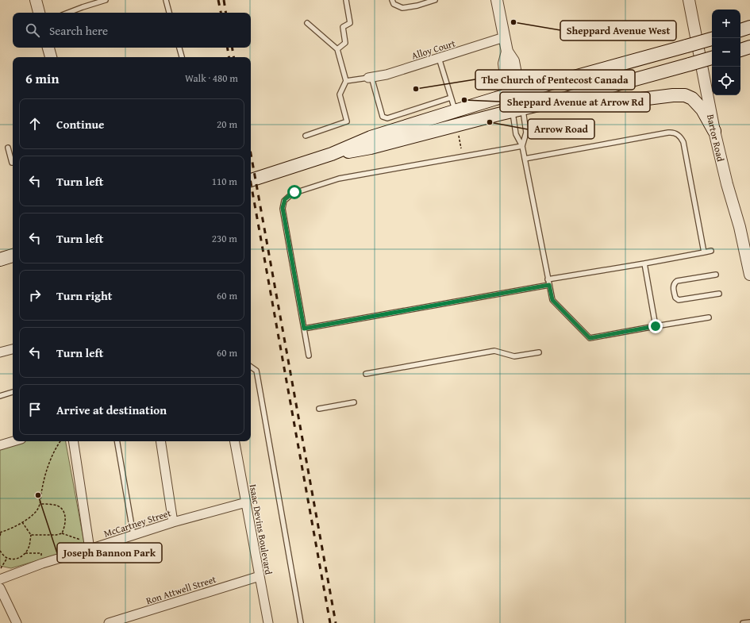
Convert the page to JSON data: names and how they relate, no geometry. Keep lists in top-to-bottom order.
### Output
{
  "streets": {
    "street": [
      "Alloy Court",
      "Bartor Road",
      "McCartney Street",
      "Isaac Devins Boulevard",
      "Ron Attwell Street"
    ]
  },
  "crossings": [
    ["McCartney Street", "Isaac Devins Boulevard"],
    ["Isaac Devins Boulevard", "Ron Attwell Street"]
  ],
  "places": [
    "Sheppard Avenue West",
    "The Church of Pentecost Canada",
    "Sheppard Avenue at Arrow Rd",
    "Arrow Road",
    "Joseph Bannon Park"
  ],
  "page": {
    "map_buttons": ["+", "−"],
    "search": "Search here",
    "heading": ["6 min", "Walk · 480 m"],
    "list": [
      ["Continue", "20 m"],
      ["Turn left", "110 m"],
      ["Turn left", "230 m"],
      ["Turn right", "60 m"],
      ["Turn left", "60 m"],
      "Arrive at destination"
    ]
  }
}
